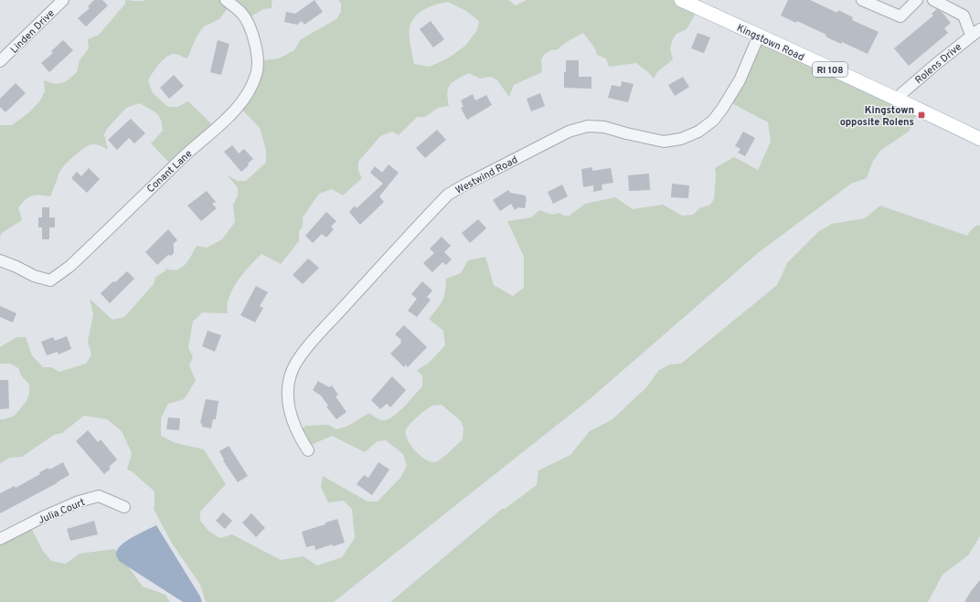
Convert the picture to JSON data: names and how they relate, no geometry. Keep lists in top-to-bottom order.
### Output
{
  "streets": {
    "main road": ["Kingstown Road", "RI 108"],
    "street": [
      "Linden Drive",
      "Rolens Drive",
      "Conant Lane",
      "Westwind Road",
      "Julia Court"
    ]
  },
  "crossings": [
    ["Kingstown Road", "Rolens Drive"],
    ["Kingstown Road", "Westwind Road"]
  ],
  "places": {
    "transit": ["Kingstown opposite Rolens"]
  }
}
